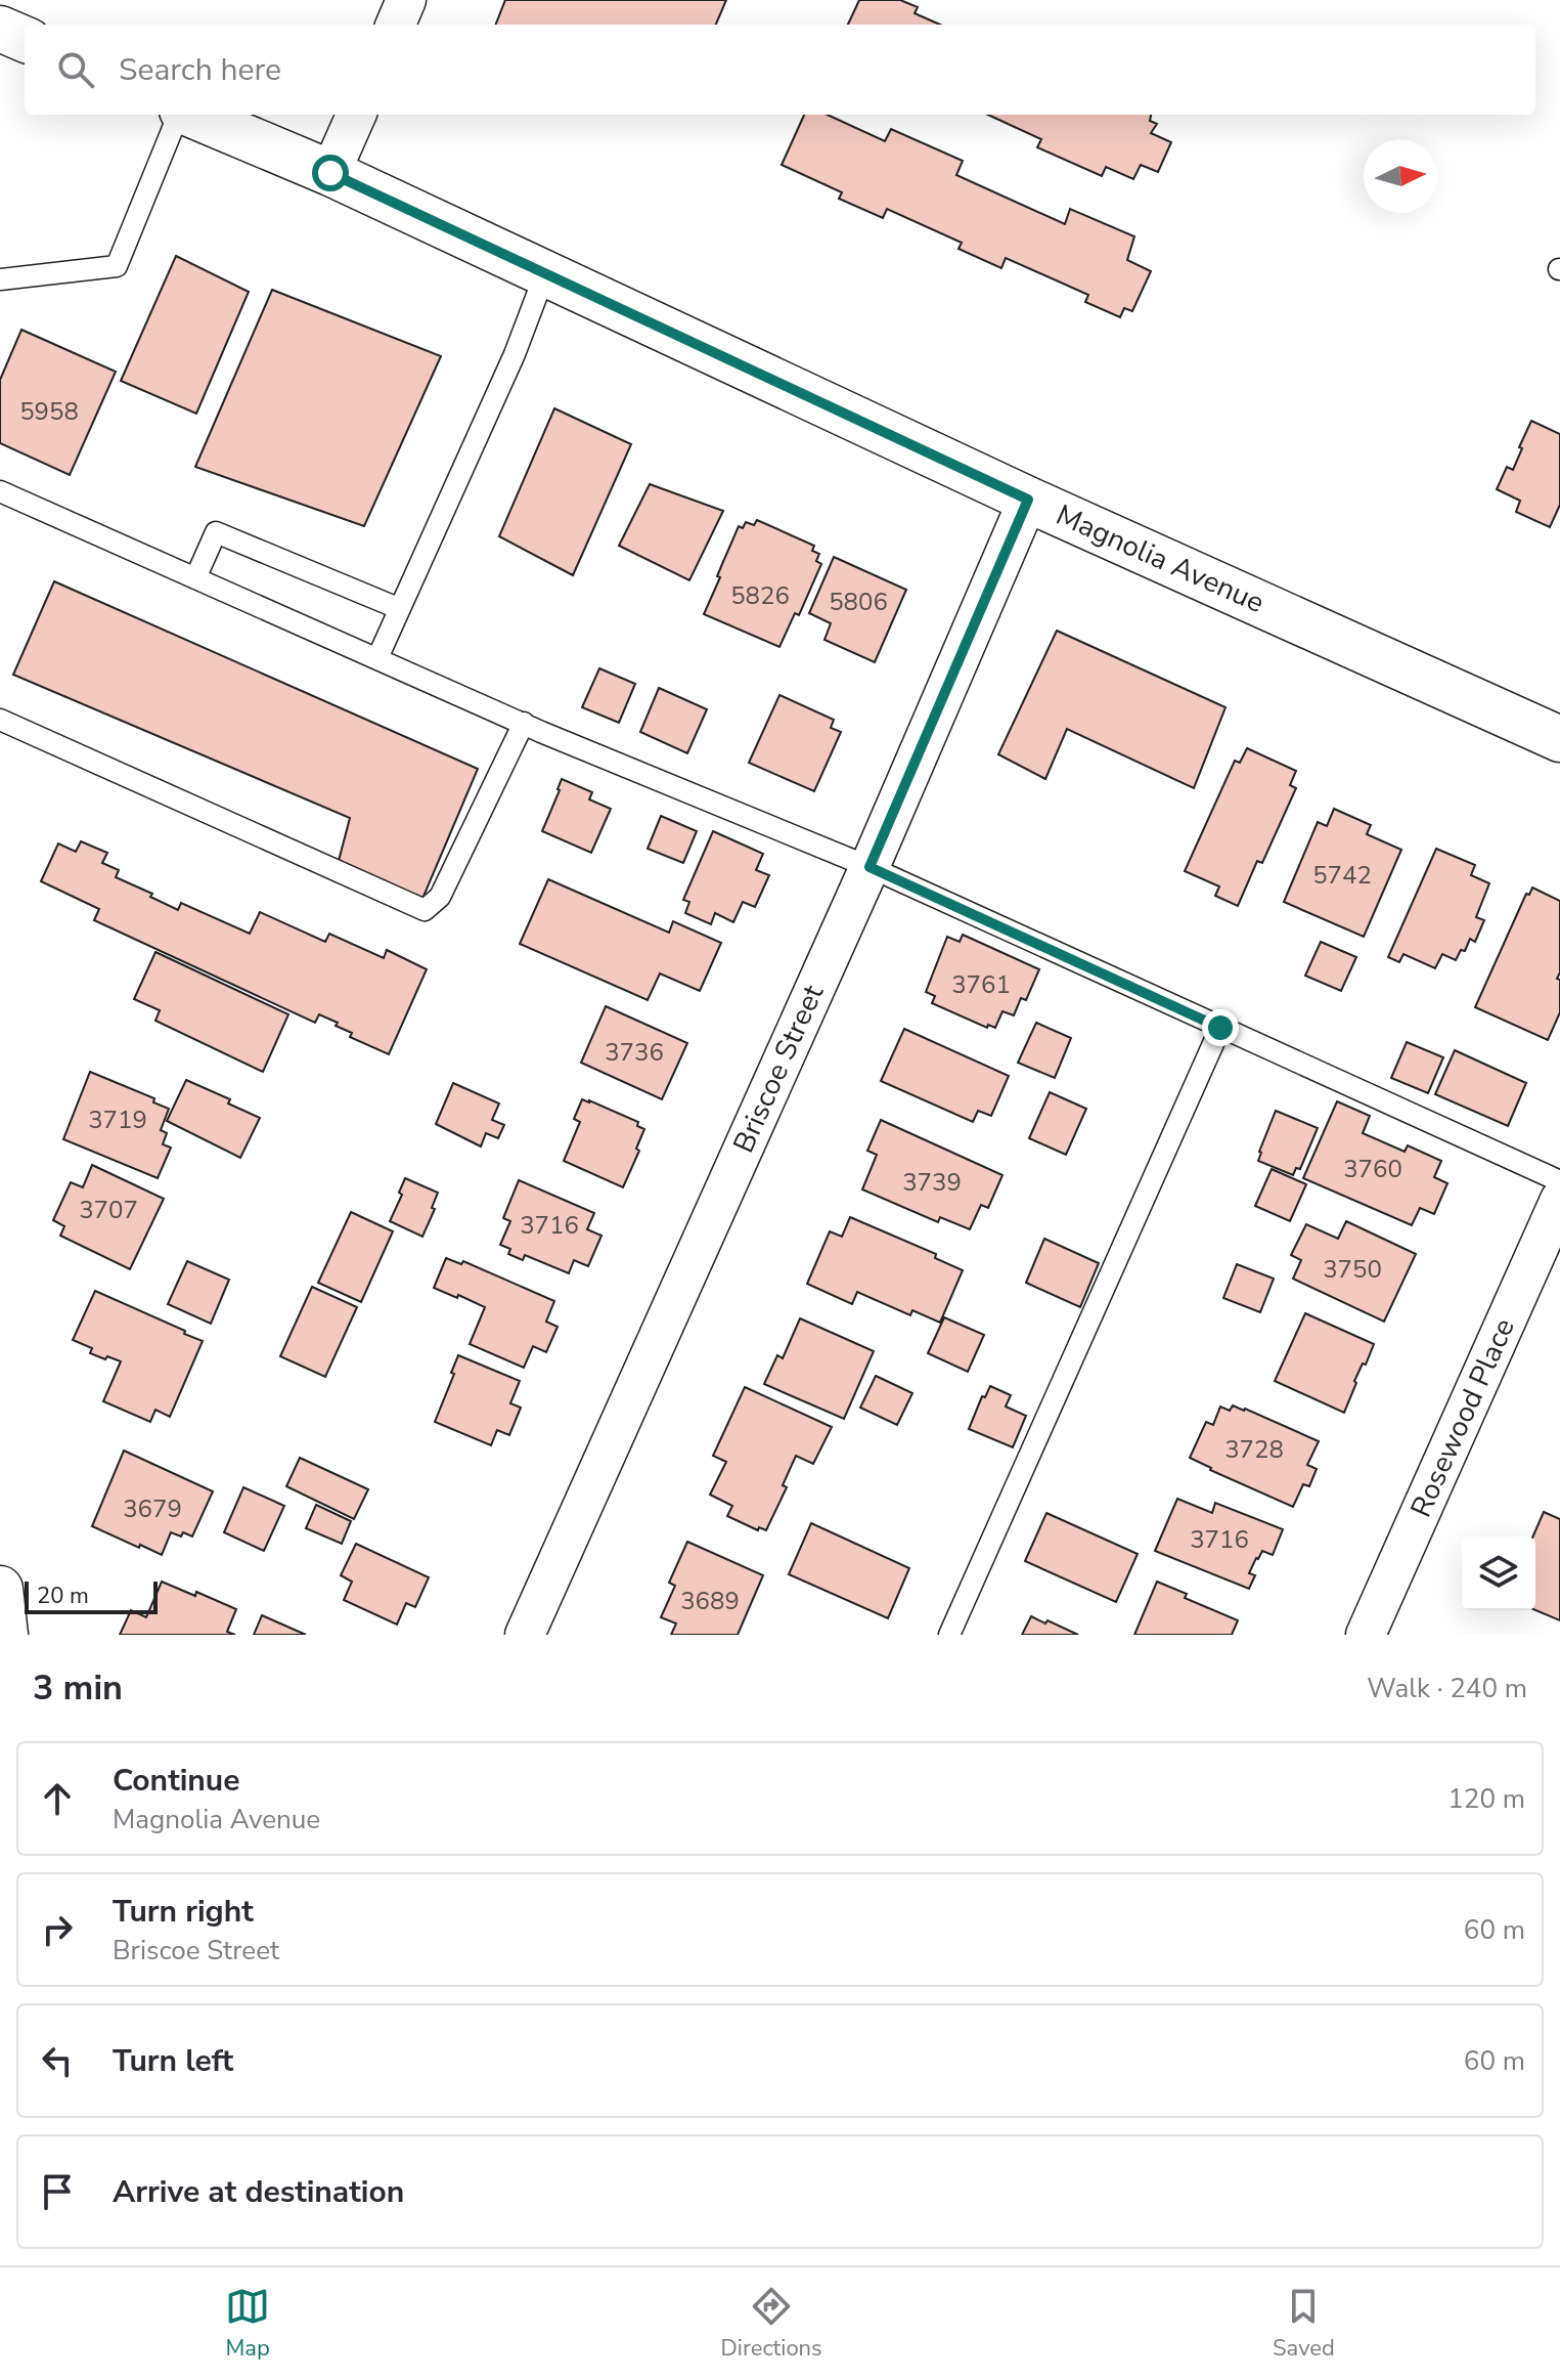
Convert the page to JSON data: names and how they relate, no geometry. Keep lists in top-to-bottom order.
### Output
{
  "streets": {
    "main road": ["Magnolia Avenue"],
    "street": ["Briscoe Street", "Rosewood Place"]
  },
  "crossings": [
    ["Magnolia Avenue", "Briscoe Street"]
  ],
  "house_numbers": [
    "5958",
    "5826",
    "5806",
    "5742",
    "3761",
    "3736",
    "3719",
    "3760",
    "3739",
    "3707",
    "3716",
    "3750",
    "3728",
    "3679",
    "3716",
    "3689"
  ],
  "scale_bar": "20 m",
  "north": "right",
  "page": {
    "search": "Search here",
    "scale": "20 m",
    "heading": ["3 min", "Walk · 240 m"],
    "list": [
      ["Continue", "Magnolia Avenue", "120 m"],
      ["Turn right", "Briscoe Street", "60 m"],
      ["Turn left", "60 m"],
      "Arrive at destination"
    ],
    "nav": ["Map", "Directions", "Saved"]
  }
}
